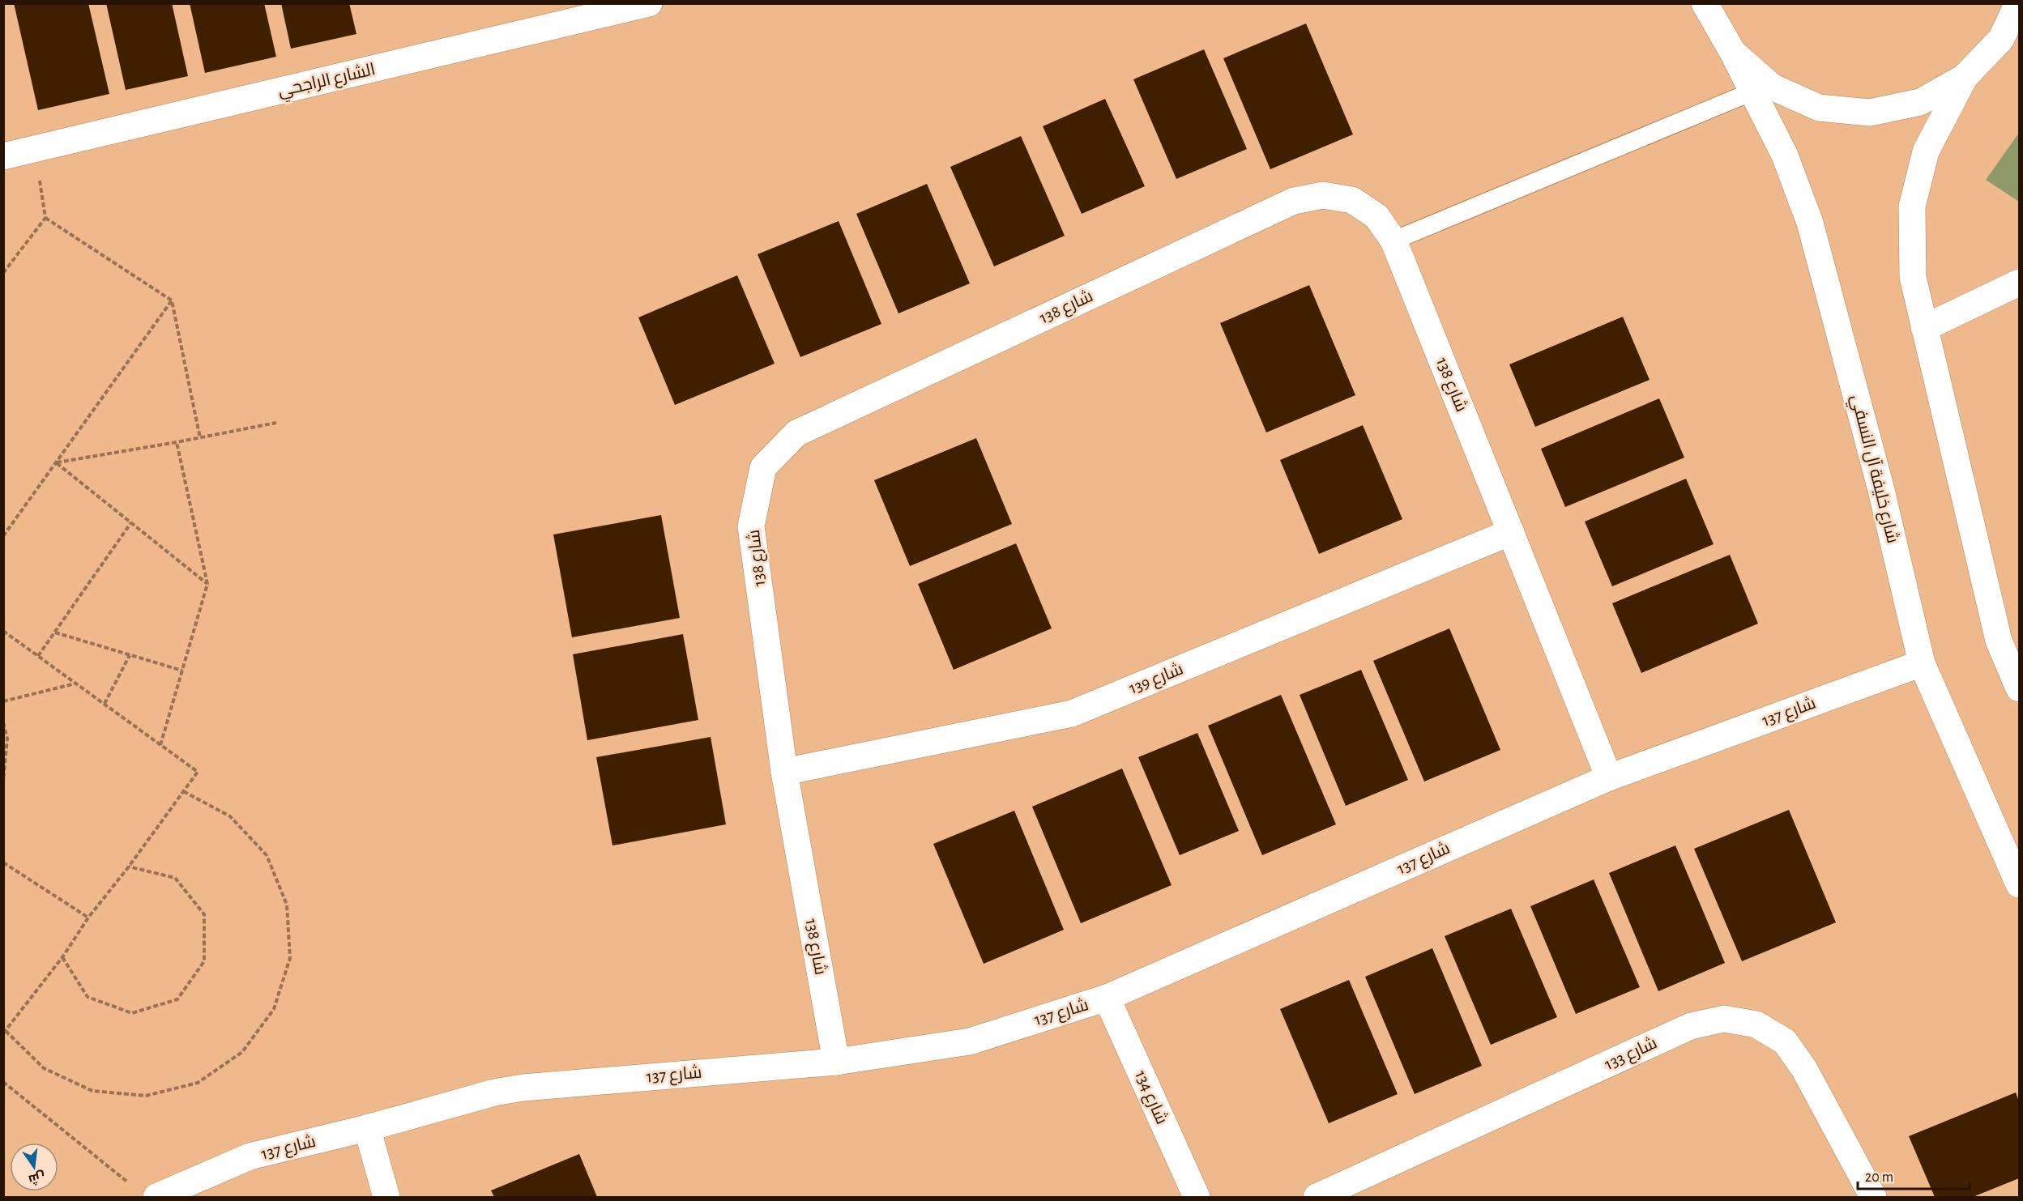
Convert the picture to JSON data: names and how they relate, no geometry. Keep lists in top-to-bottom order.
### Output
{
  "streets": {
    "street": [
      "الشارع الراجحي",
      "شارع 138",
      "شارع خليفة آل النسفي",
      "شارع 139",
      "شارع 137",
      "شارع 133",
      "شارع 134"
    ]
  },
  "crossings": [
    ["شارع 138", "شارع 139"],
    ["شارع 138", "شارع 137"],
    ["شارع خليفة آل النسفي", "شارع 137"],
    ["شارع 137", "شارع 134"]
  ],
  "scale_bar": "20 m",
  "north": "bottom"
}
